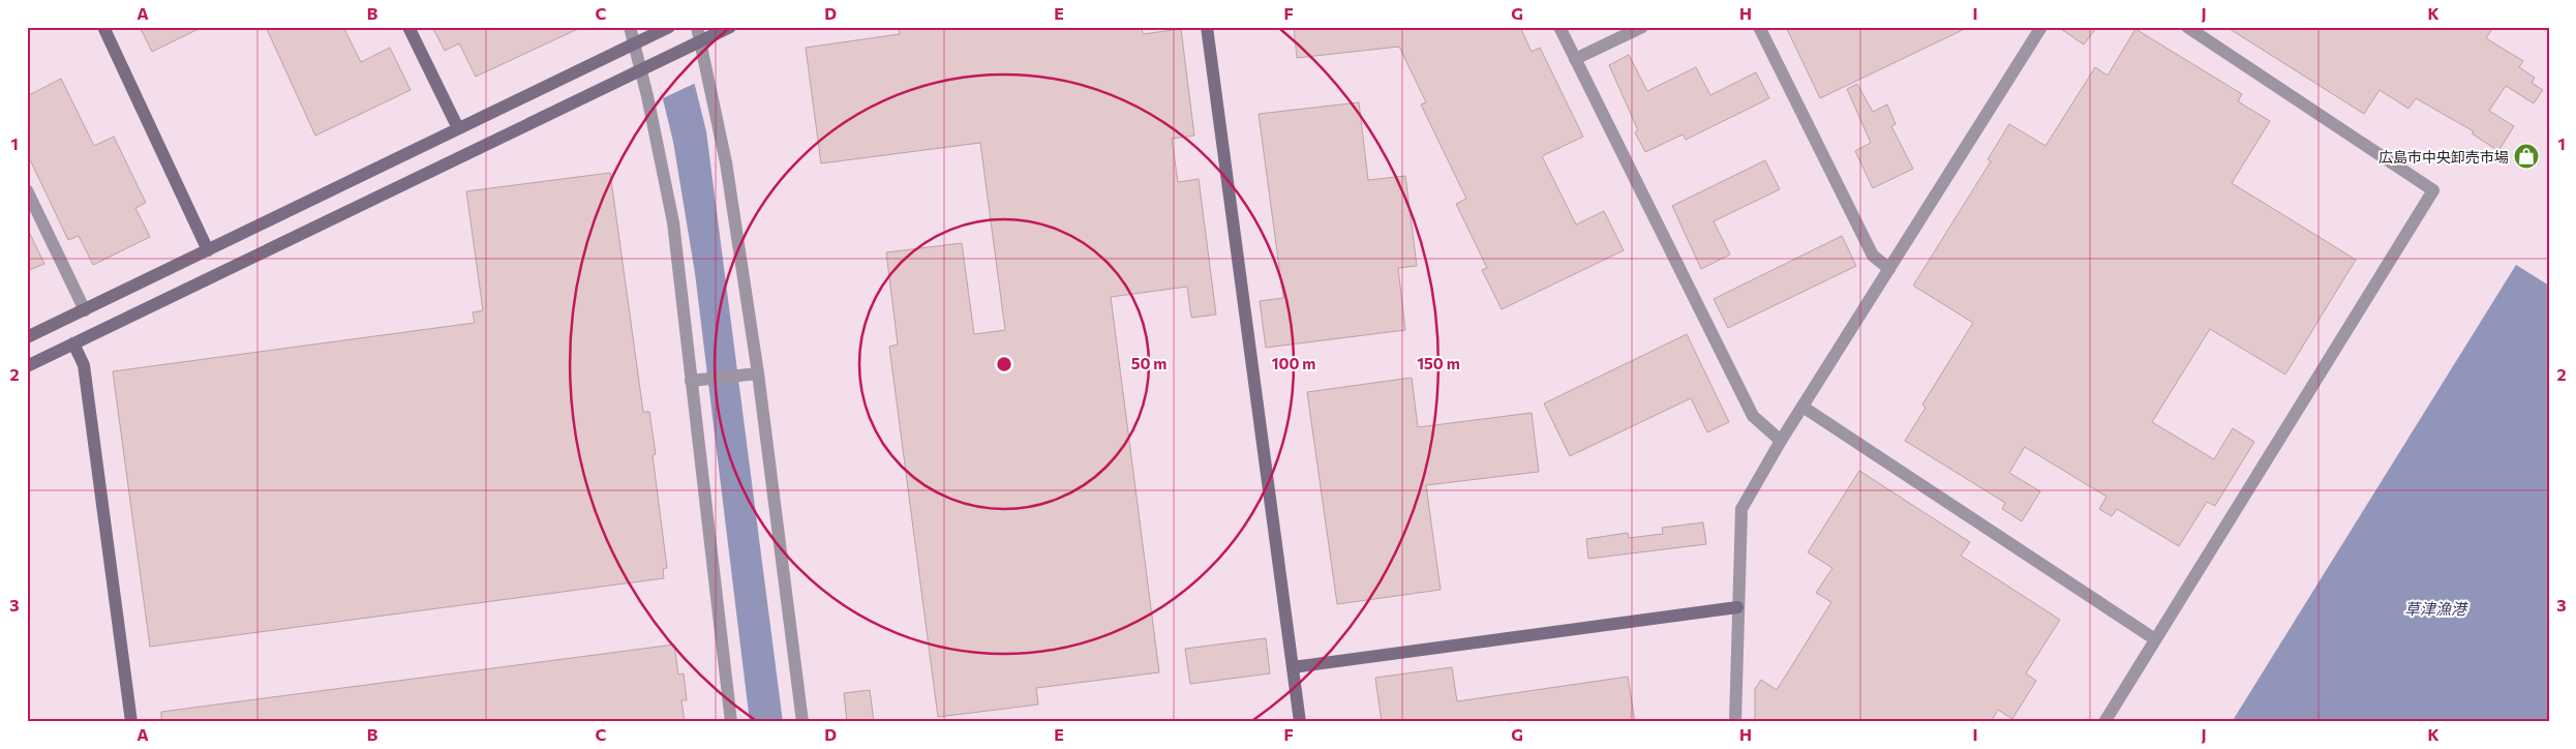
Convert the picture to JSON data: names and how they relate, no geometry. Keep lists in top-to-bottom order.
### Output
{
  "water": ["草津漁港"],
  "places": {
    "shop": ["広島市中央卸売市場"]
  },
  "grid": {
    "columns": [
      "A",
      "B",
      "C",
      "D",
      "E",
      "F",
      "G",
      "H",
      "I",
      "J",
      "K"
    ],
    "rows": ["1", "2", "3"]
  },
  "rings": ["50 m", "100 m", "150 m"]
}
